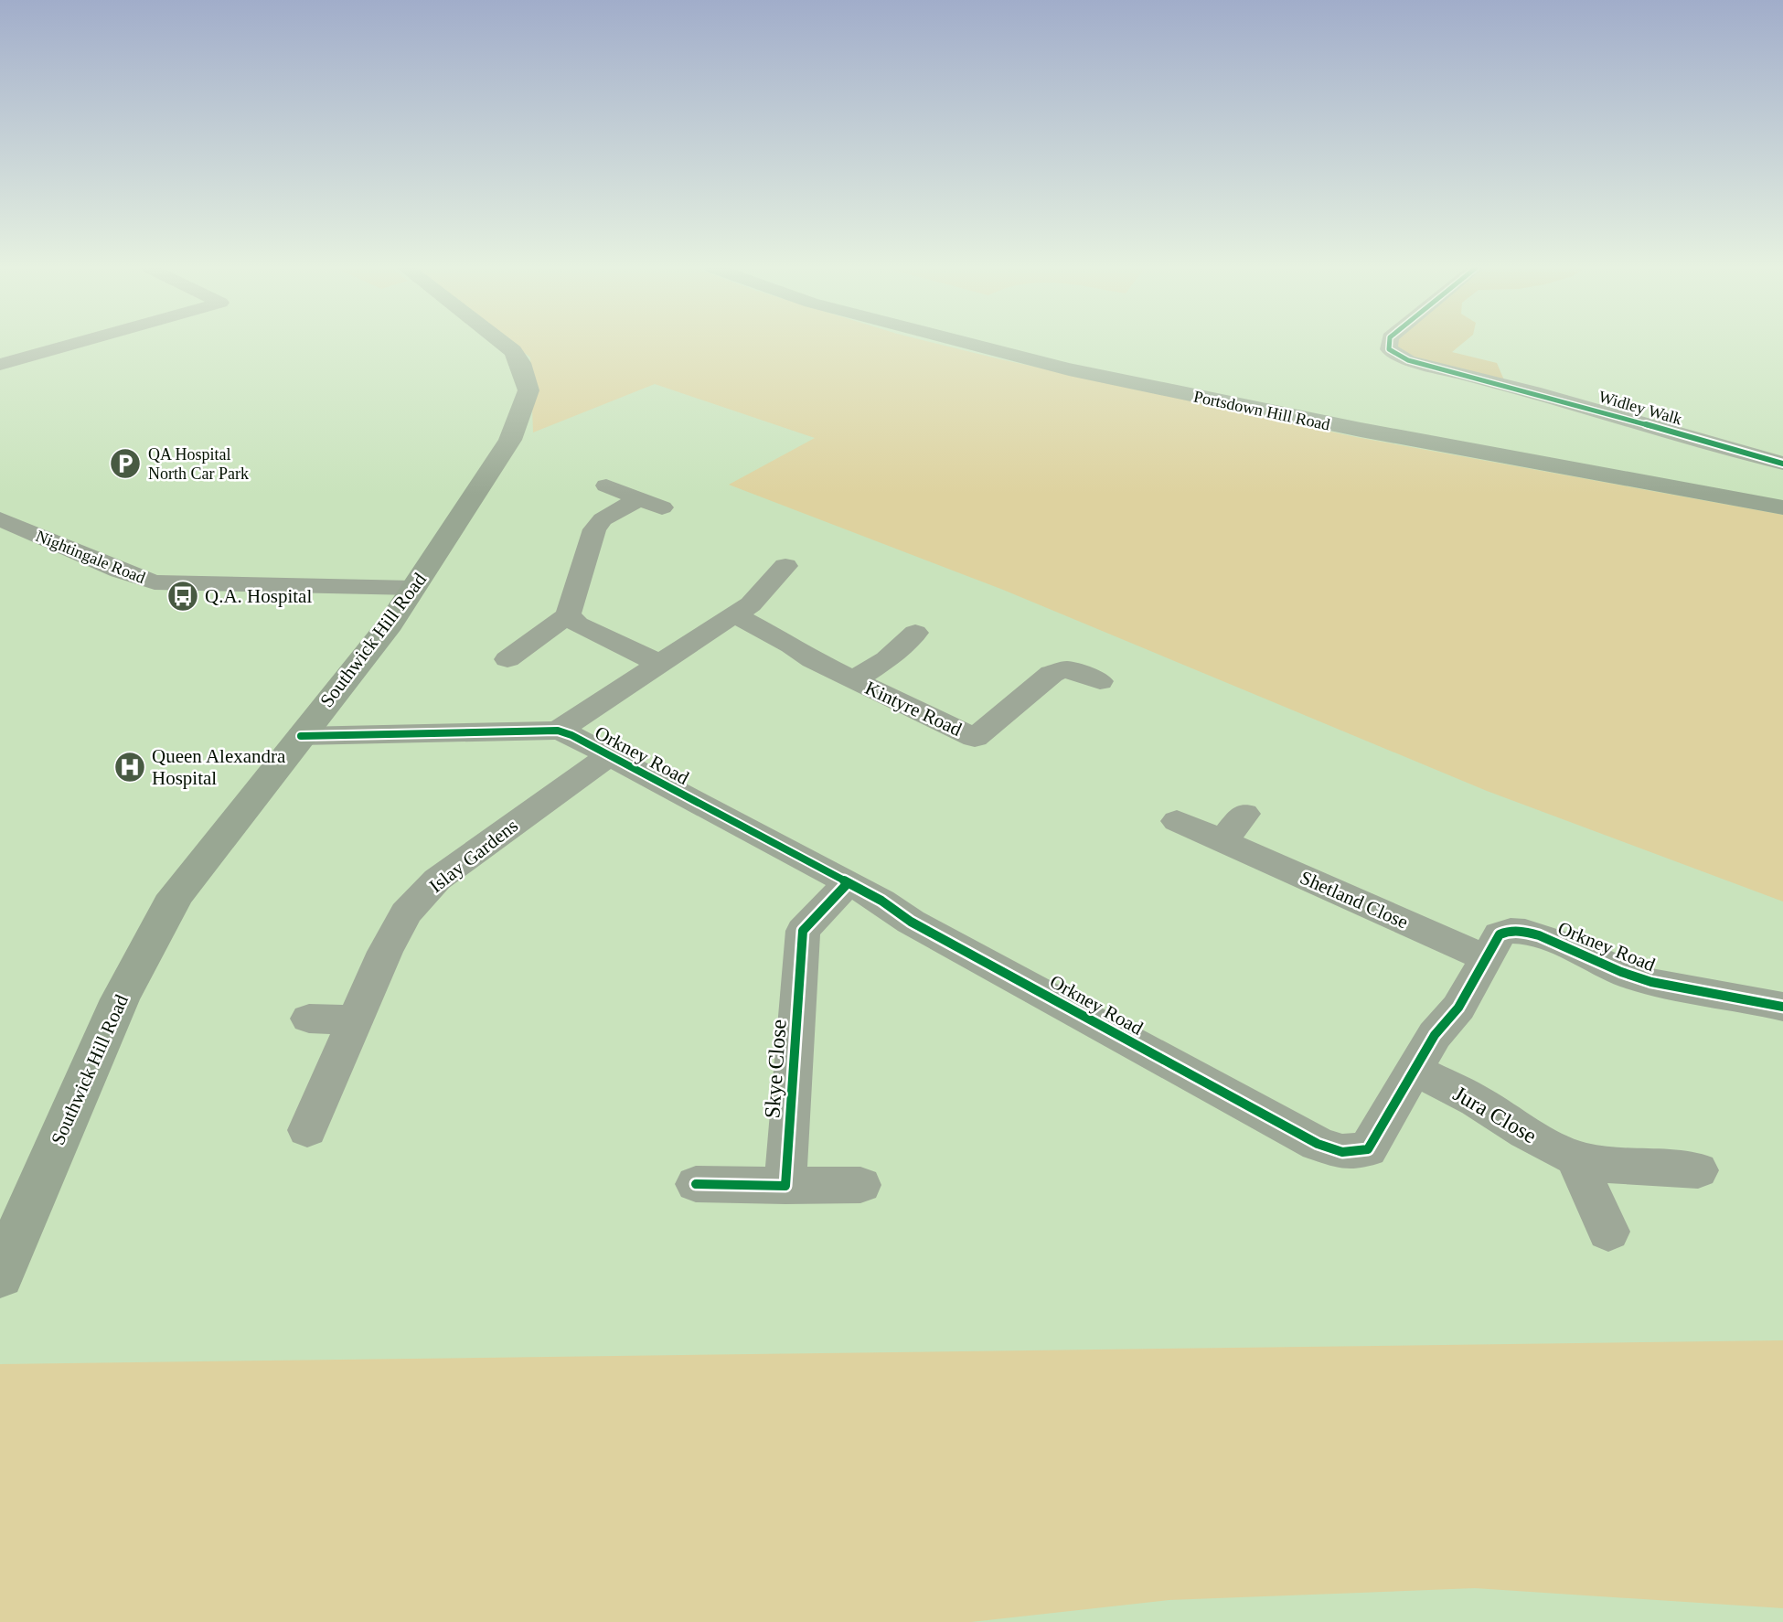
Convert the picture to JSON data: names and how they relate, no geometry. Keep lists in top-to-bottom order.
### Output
{
  "streets": {
    "main road": ["Portsdown Hill Road", "Southwick Hill Road"],
    "street": [
      "Widley Walk",
      "Nightingale Road",
      "Kintyre Road",
      "Orkney Road",
      "Islay Gardens",
      "Shetland Close",
      "Skye Close",
      "Jura Close"
    ]
  },
  "crossings": [
    ["Nightingale Road", "Southwick Hill Road"],
    ["Southwick Hill Road", "Orkney Road"],
    ["Orkney Road", "Islay Gardens"],
    ["Orkney Road", "Shetland Close"],
    ["Orkney Road", "Skye Close"],
    ["Orkney Road", "Jura Close"]
  ],
  "places": {
    "parking": ["QA Hospital North Car Park"],
    "bus stop": ["Q.A. Hospital"],
    "hospital": ["Queen Alexandra Hospital"]
  }
}
